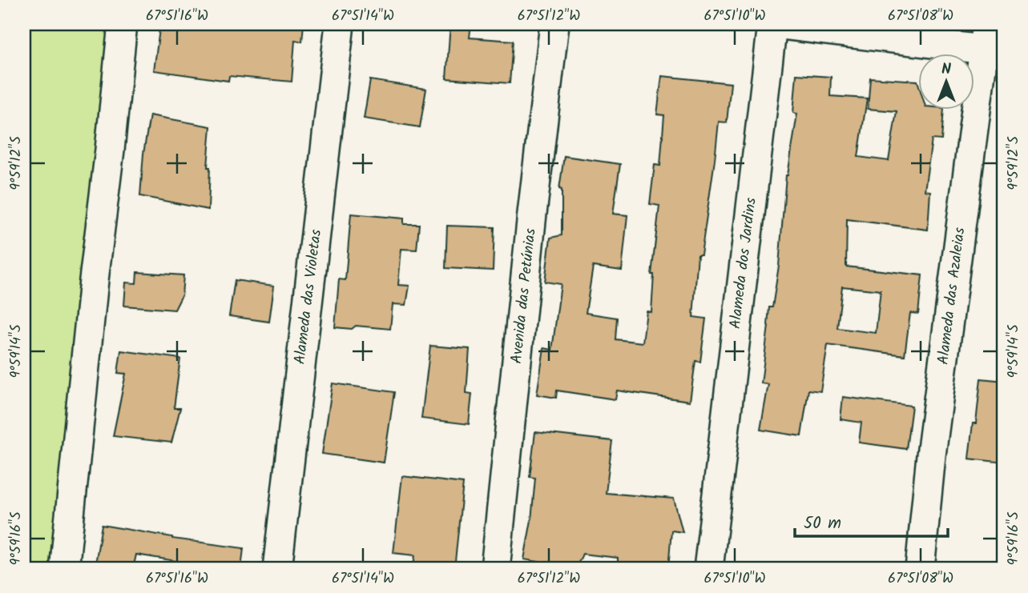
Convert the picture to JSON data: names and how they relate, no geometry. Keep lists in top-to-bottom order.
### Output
{
  "streets": {
    "street": [
      "Alameda dos Jardins",
      "Avenida das Petúnias",
      "Alameda das Azaleias",
      "Alameda das Violetas"
    ]
  },
  "scale_bar": "50 m",
  "north": "top",
  "coordinates": [
    "67°51'16\"W",
    "67°51'14\"W",
    "67°51'12\"W",
    "67°51'10\"W",
    "67°51'08\"W",
    "9°59'12\"S",
    "9°59'14\"S",
    "9°59'16\"S"
  ]
}
